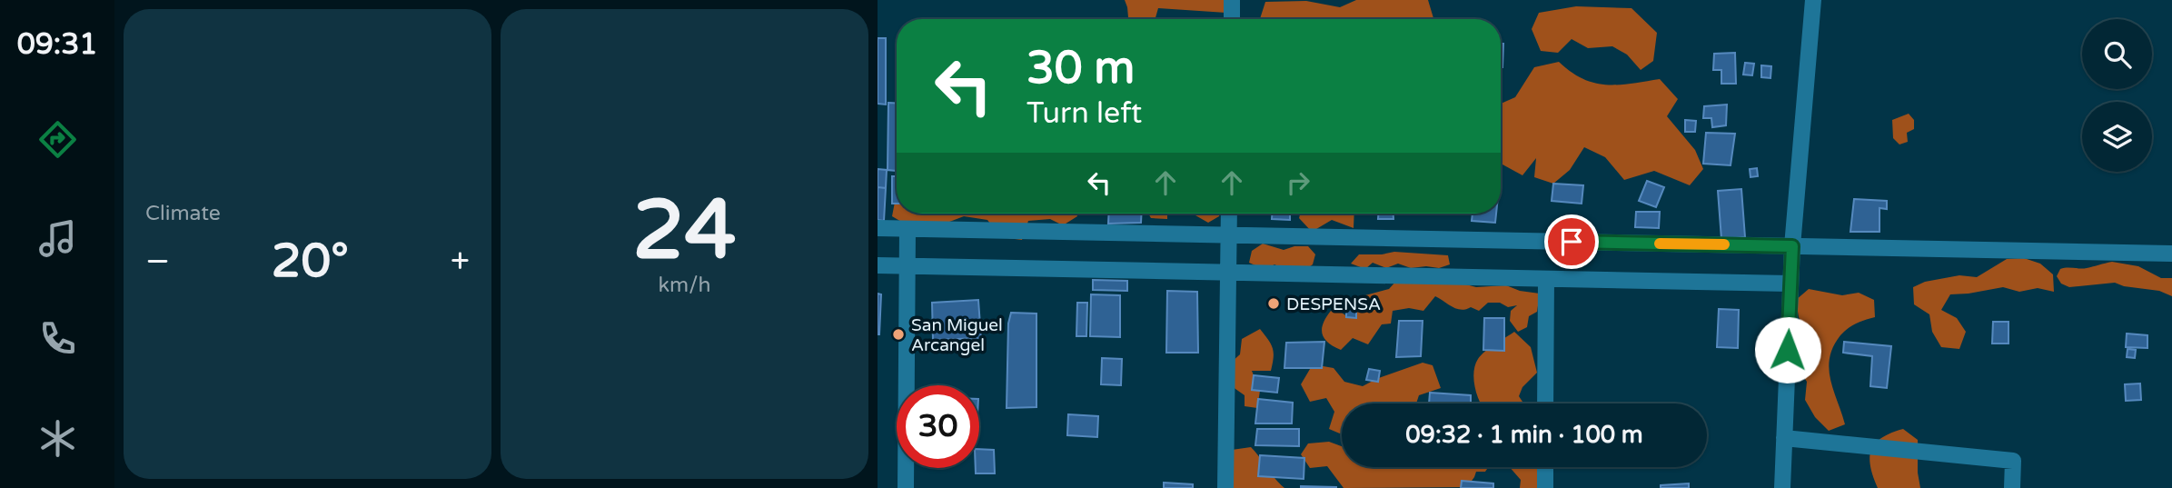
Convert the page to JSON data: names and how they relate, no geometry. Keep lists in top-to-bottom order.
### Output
{
  "places": ["DESPENSA", "San Miguel Arcangel"],
  "page": {
    "tabs": "09:31",
    "tile": [
      "Climate",
      ["24", "km/h"]
    ],
    "turn": ["30 m", "Turn left"],
    "heat": ["−", "20°", "+"],
    "limit": "30",
    "trip": "09:32 · 1 min · 100 m"
  }
}
